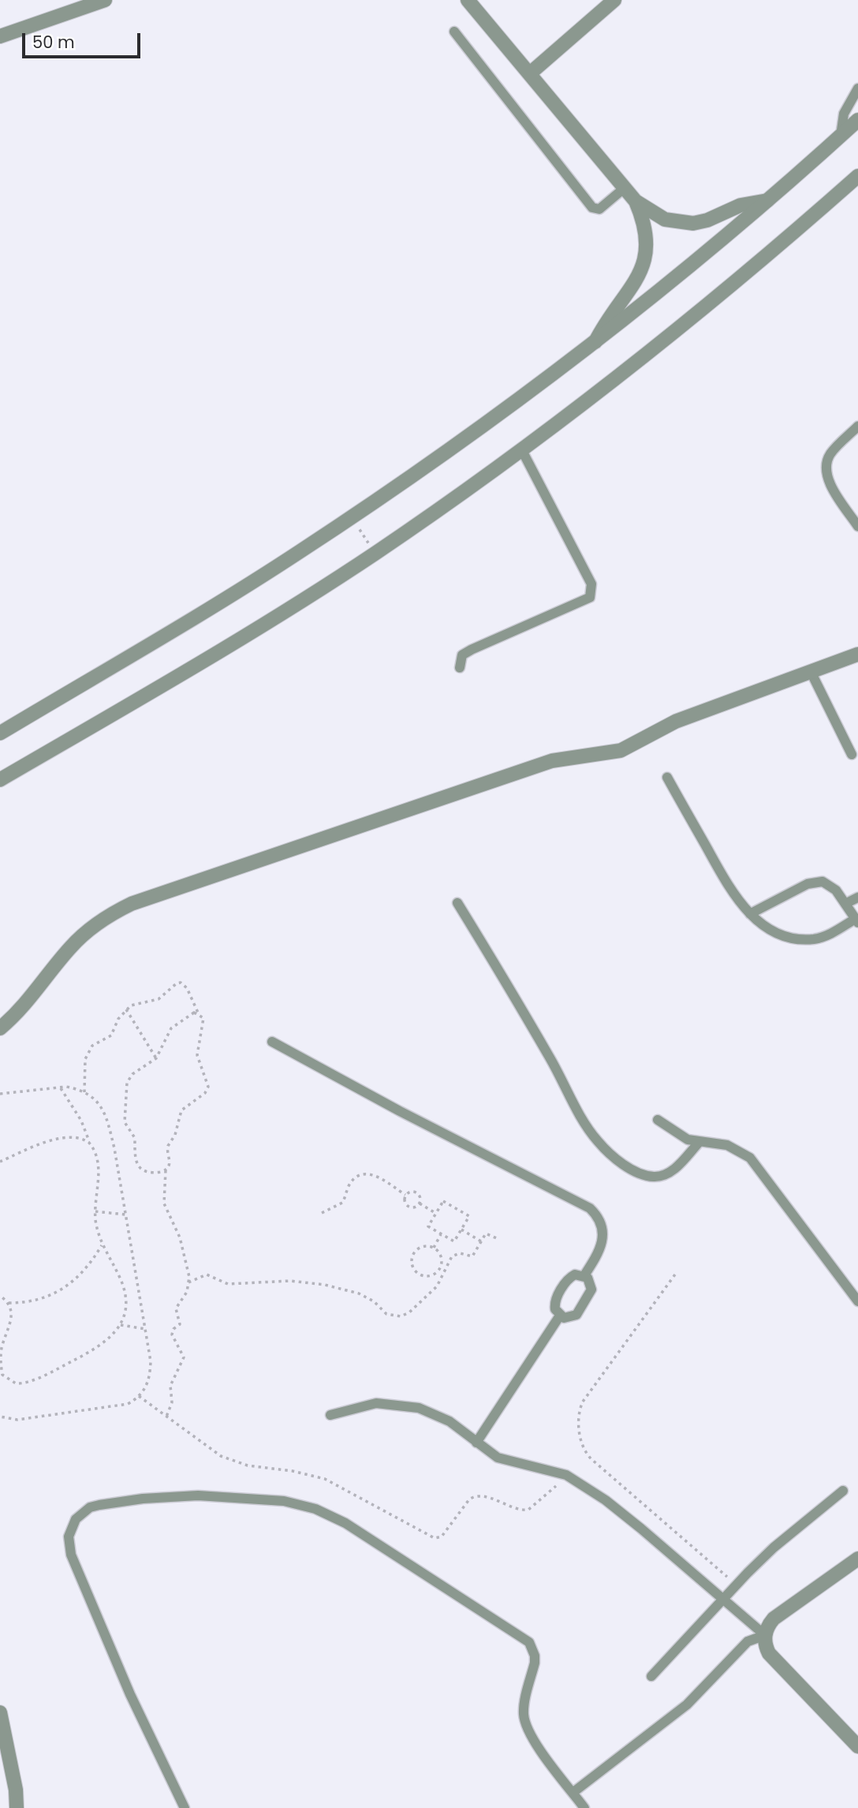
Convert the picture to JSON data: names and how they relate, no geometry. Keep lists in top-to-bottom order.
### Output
{
  "scale_bar": "50 m"
}
